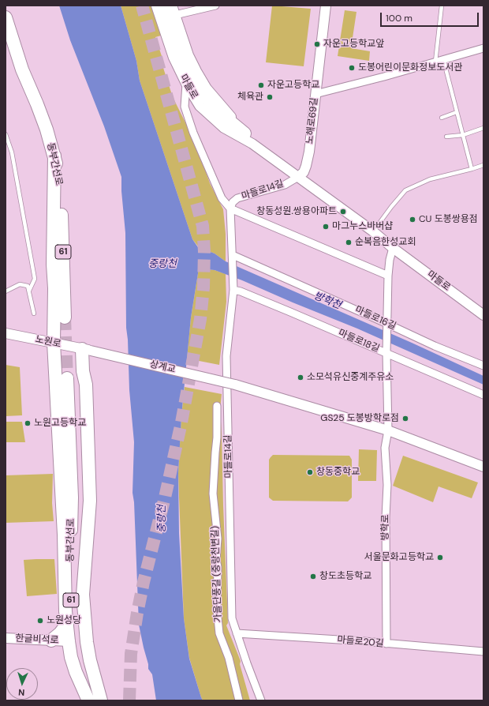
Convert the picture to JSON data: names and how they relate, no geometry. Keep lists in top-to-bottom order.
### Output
{
  "streets": {
    "highway": ["동부간선로", "61"],
    "main road": [
      "마들로",
      "노해로69길",
      "노원로",
      "상계교",
      "한글비석로"
    ],
    "street": [
      "마들로14길",
      "마들로16길",
      "마들로18길",
      "방학로",
      "가을단풍길 (중랑천변길)",
      "마들로20길"
    ]
  },
  "crossings": [
    ["마들로", "노해로69길"],
    ["마들로", "마들로14길"],
    ["노해로69길", "마들로14길"],
    ["마들로14길", "마들로16길"],
    ["마들로14길", "마들로18길"],
    ["마들로14길", "마들로20길"],
    ["마들로16길", "방학로"],
    ["마들로18길", "방학로"],
    ["노원로", "상계교"],
    ["상계교", "방학로"],
    ["방학로", "마들로20길"]
  ],
  "water": ["중랑천", "방학천"],
  "places": [
    "자운고등학교앞",
    "도봉어린이문화정보도서관",
    "자운고등학교",
    "체육관",
    "창동성원.쌍용아파트",
    "CU 도봉쌍용점",
    "마그누스바버샵",
    "순복음한성교회",
    "소모석유신중계주유소",
    "GS25 도봉방학로점",
    "노원고등학교",
    "창동중학교",
    "서울문화고등학교",
    "창도초등학교",
    "노원성당"
  ],
  "scale_bar": "100 m",
  "north": "bottom"
}
